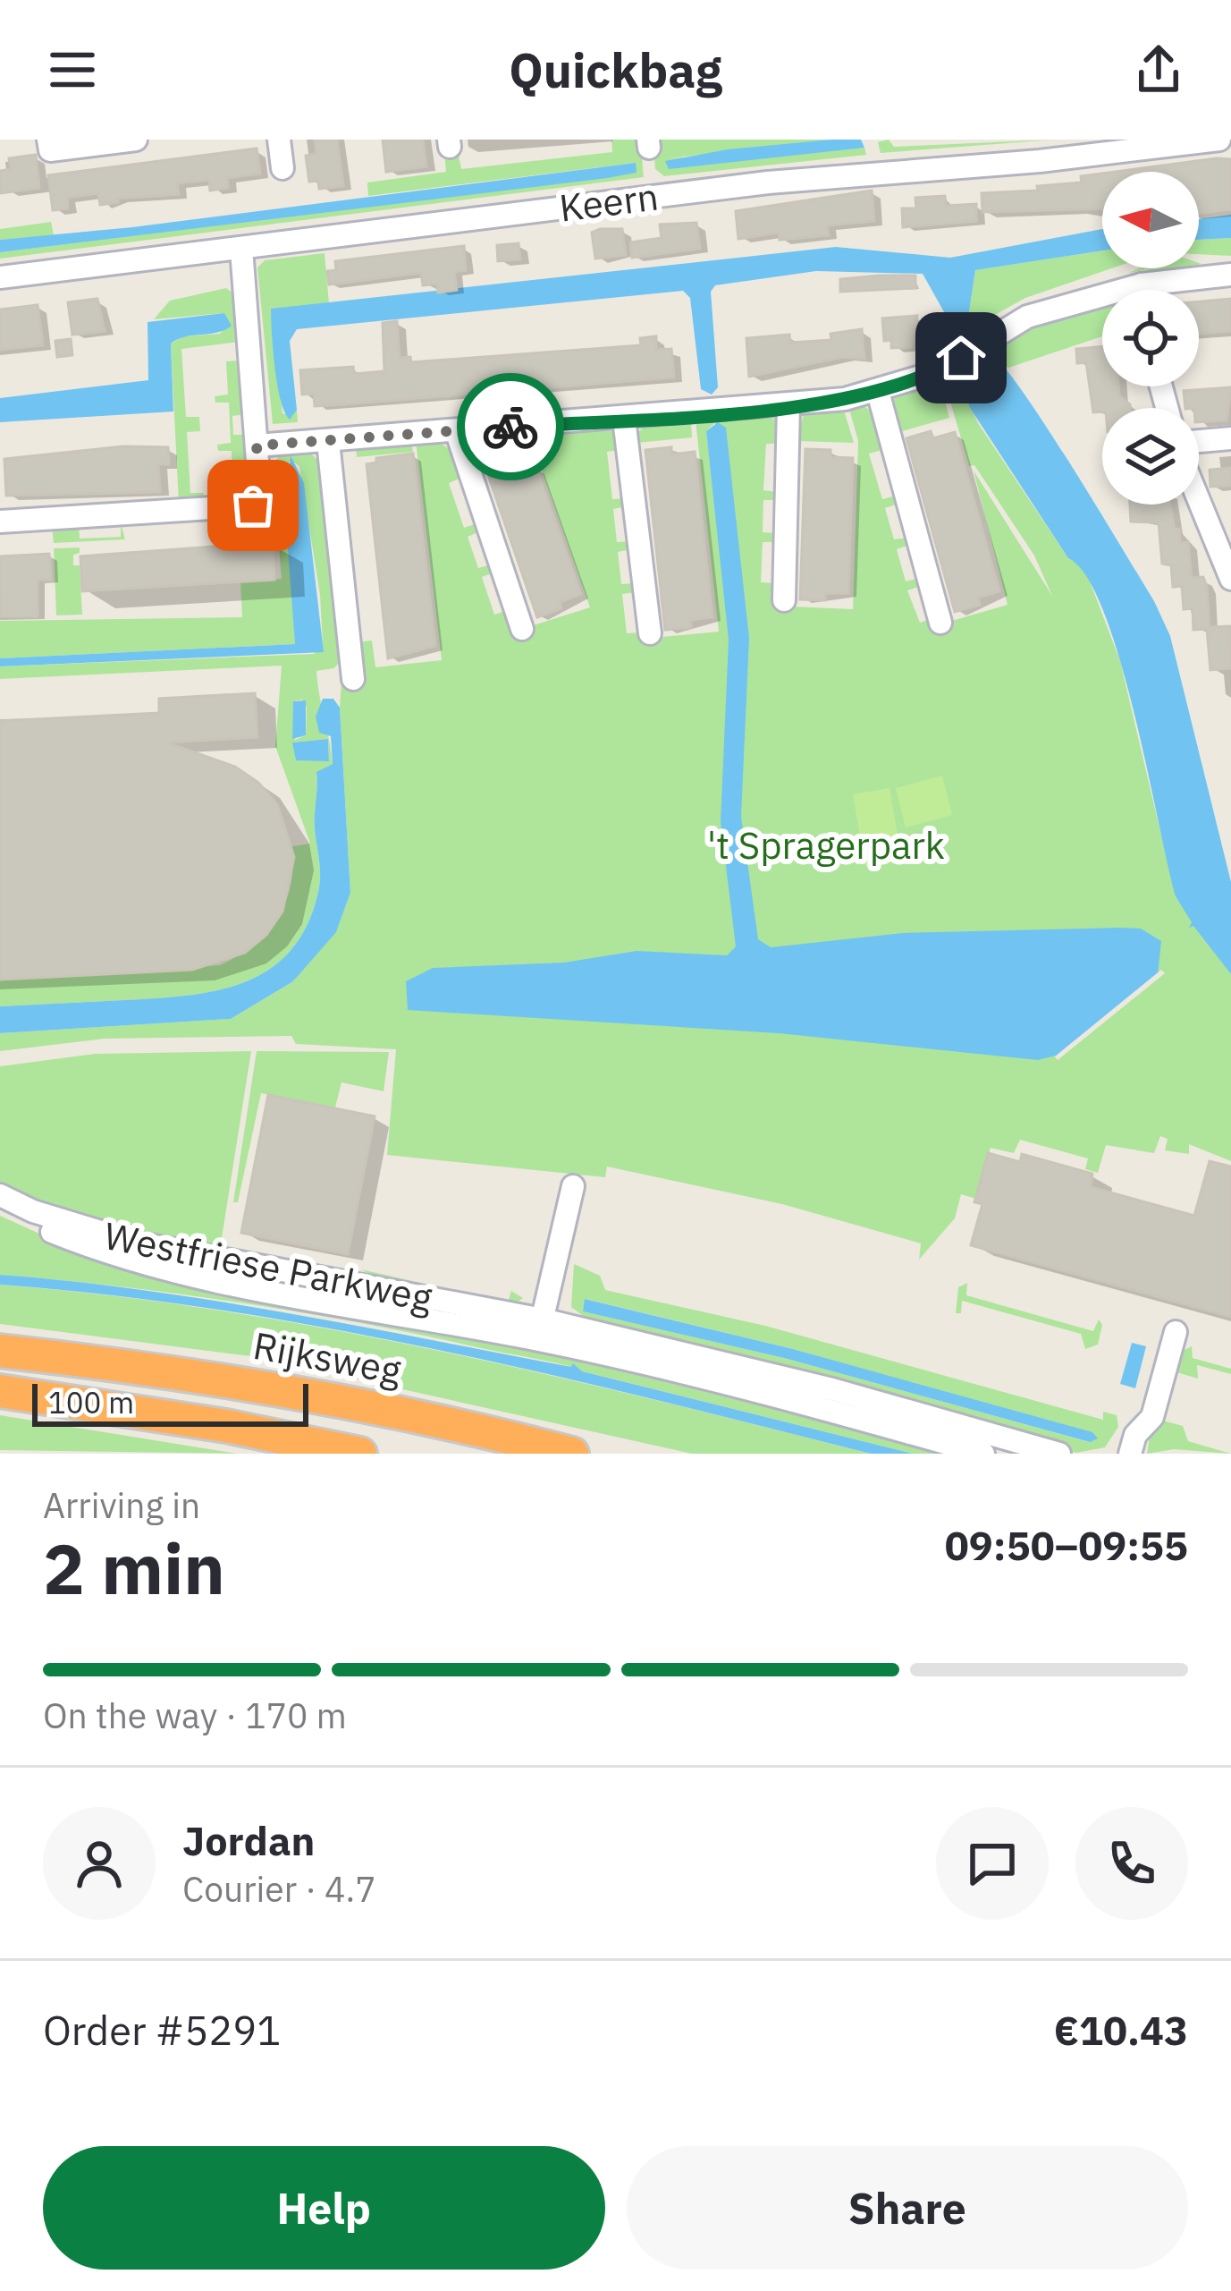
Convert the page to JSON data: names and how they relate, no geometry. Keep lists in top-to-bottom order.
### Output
{
  "streets": {
    "highway": ["Rijksweg"],
    "street": ["Keern", "Westfriese Parkweg"]
  },
  "parks": ["'t Spragerpark"],
  "scale_bar": "100 m",
  "north": "left",
  "page": {
    "header": "Quickbag",
    "scale": "100 m",
    "heading": ["2 min", "Arriving in", "09:50–09:55"],
    "panel": [
      "Jordan",
      "Courier · 4.7",
      "Order #5291",
      "€10.43"
    ],
    "bar": "On the way · 170 m",
    "buttons": ["Help", "Share"]
  }
}
